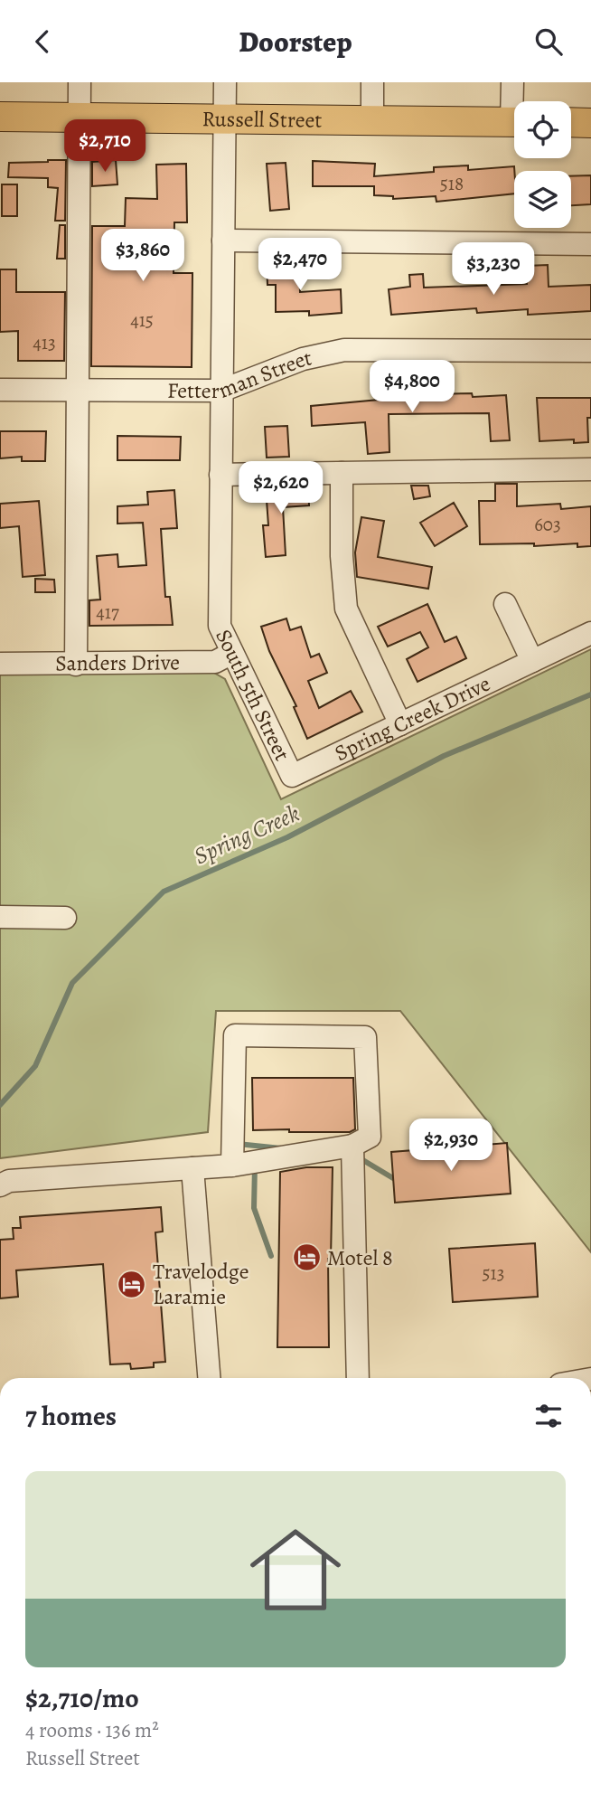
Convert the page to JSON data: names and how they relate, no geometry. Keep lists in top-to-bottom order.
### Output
{
  "streets": {
    "main road": ["Russell Street"],
    "street": [
      "Fetterman Street",
      "Sanders Drive",
      "South 5th Street",
      "Spring Creek Drive"
    ]
  },
  "crossings": [
    ["Russell Street", "South 5th Street"],
    ["Fetterman Street", "South 5th Street"],
    ["Sanders Drive", "South 5th Street"],
    ["South 5th Street", "Spring Creek Drive"]
  ],
  "water": ["Spring Creek"],
  "places": {
    "hotel": ["Motel 8", "Travelodge Laramie"]
  },
  "house_numbers": [
    "518",
    "415",
    "413",
    "603",
    "417",
    "513"
  ],
  "page": {
    "header": "Doorstep",
    "price": [
      "$2,710",
      "$3,860",
      "$2,470",
      "$3,230",
      "$4,800",
      "$2,620",
      "$2,930"
    ],
    "heading": "7 homes",
    "list": [
      {
        "name": "$2,710/mo",
        "note": "4 rooms · 136 m² · Russell Street"
      }
    ]
  }
}
